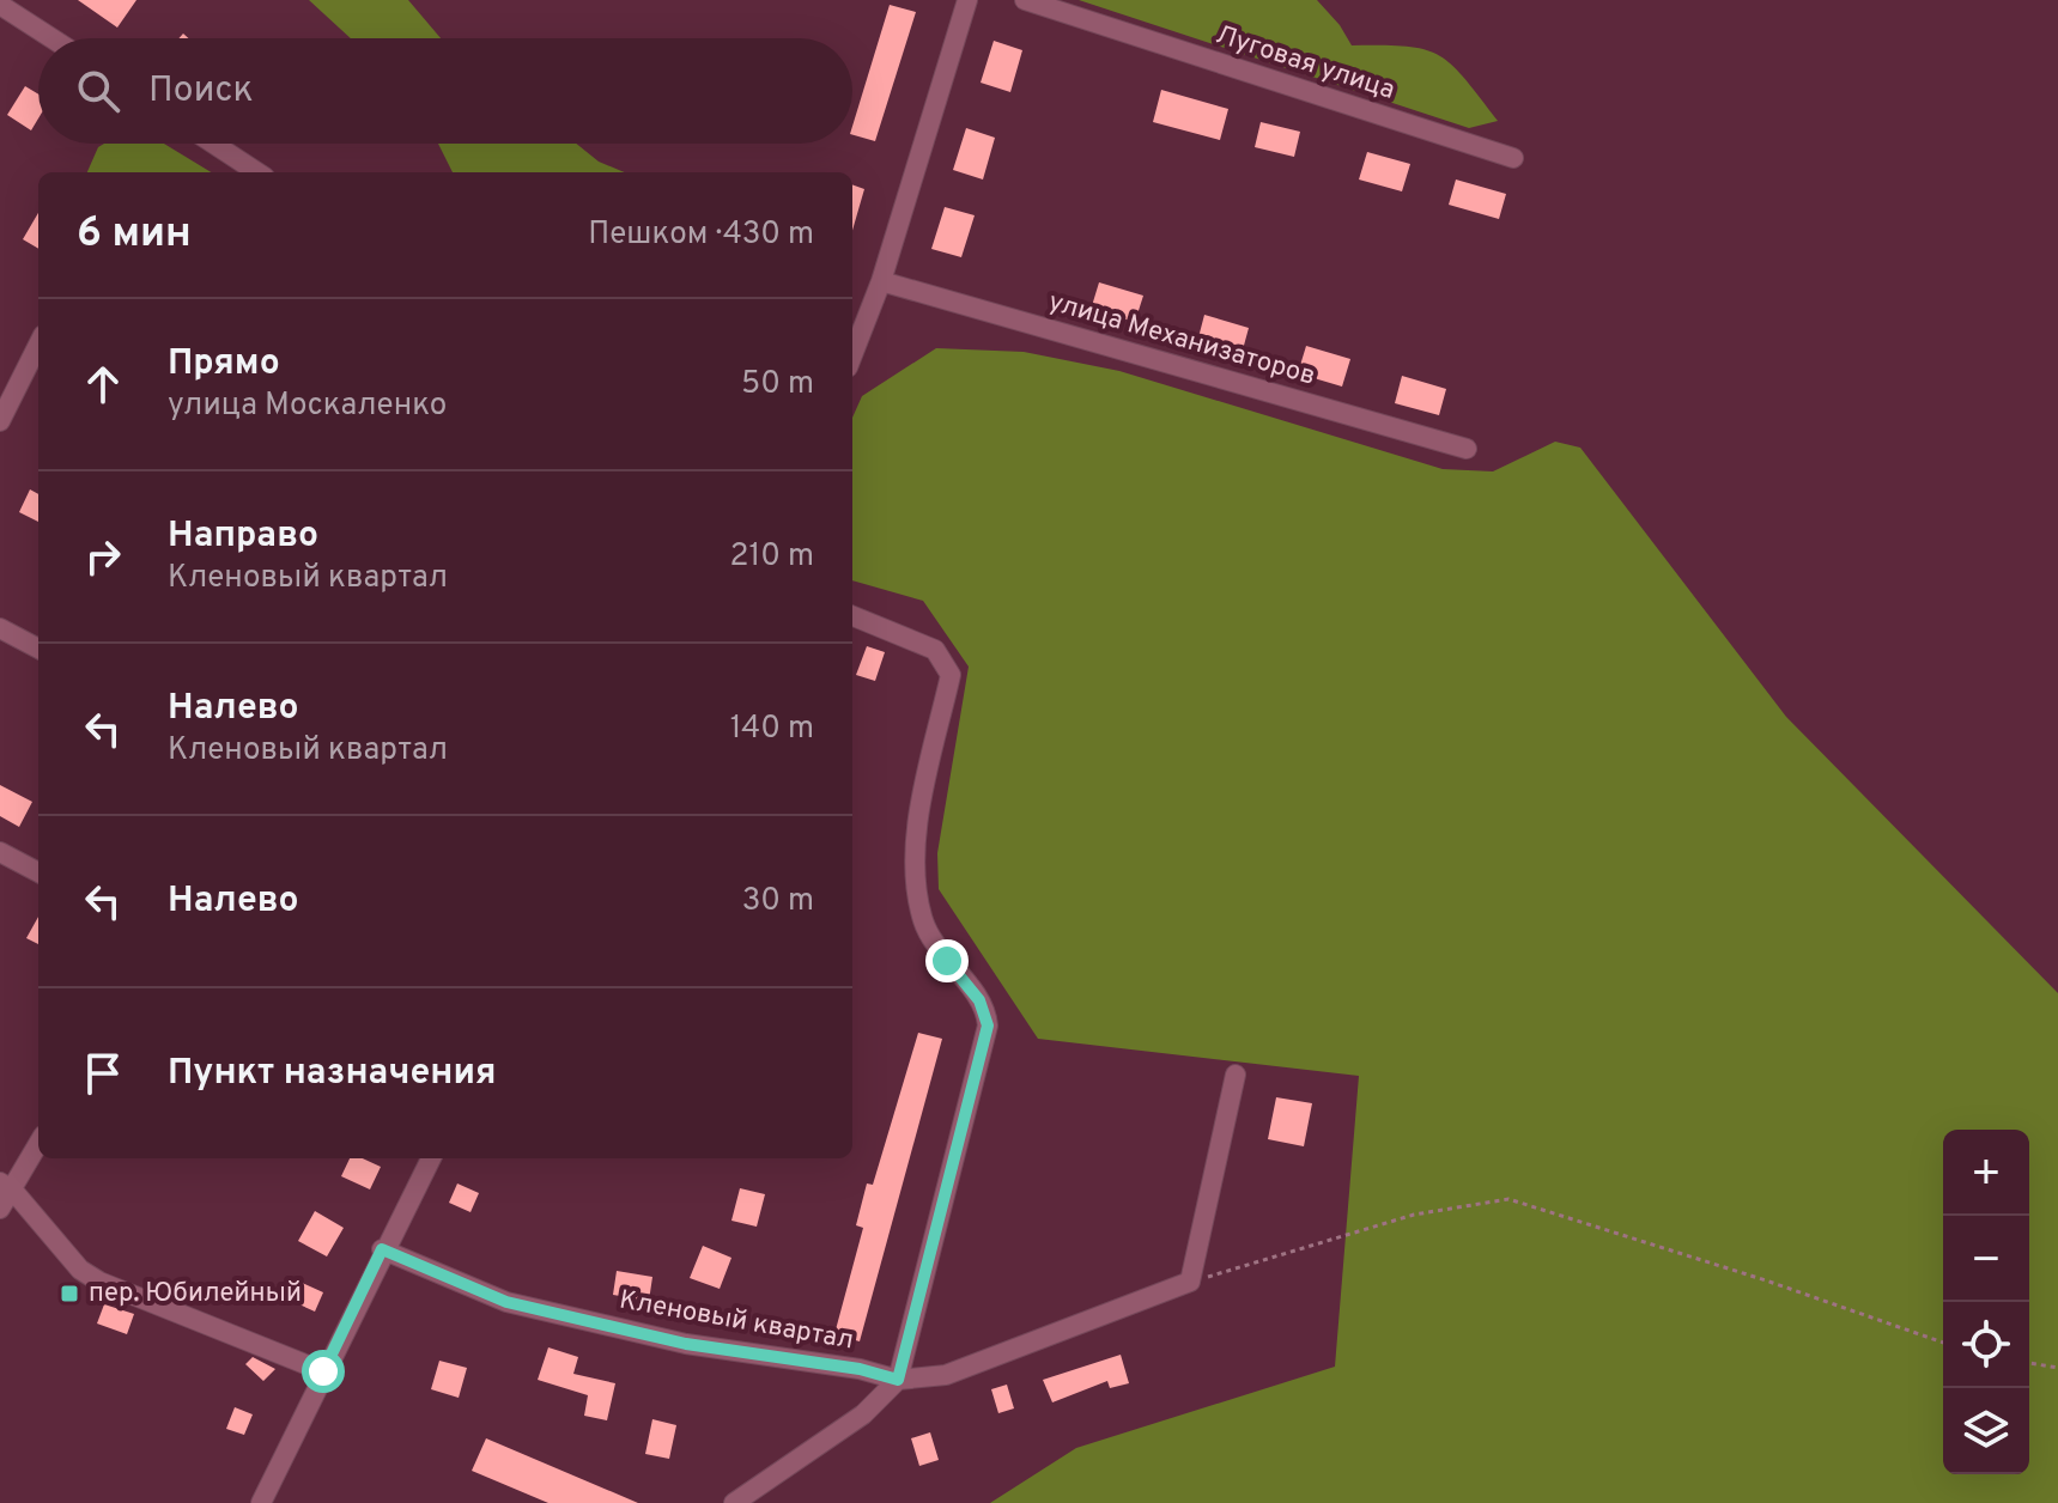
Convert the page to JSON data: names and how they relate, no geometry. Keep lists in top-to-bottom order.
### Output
{
  "streets": {
    "street": ["Луговая улица", "улица Механизаторов", "Кленовый квартал"]
  },
  "places": {
    "transit": ["пер. Юбилейный"]
  },
  "page": {
    "search": "Поиск",
    "heading": ["6 мин", "Пешком · 430 m"],
    "list": [
      ["Прямо", "улица Москаленко", "50 m"],
      ["Направо", "Кленовый квартал", "210 m"],
      ["Налево", "Кленовый квартал", "140 m"],
      ["Налево", "30 m"],
      "Пункт назначения"
    ],
    "map_buttons": ["+", "−"]
  }
}
